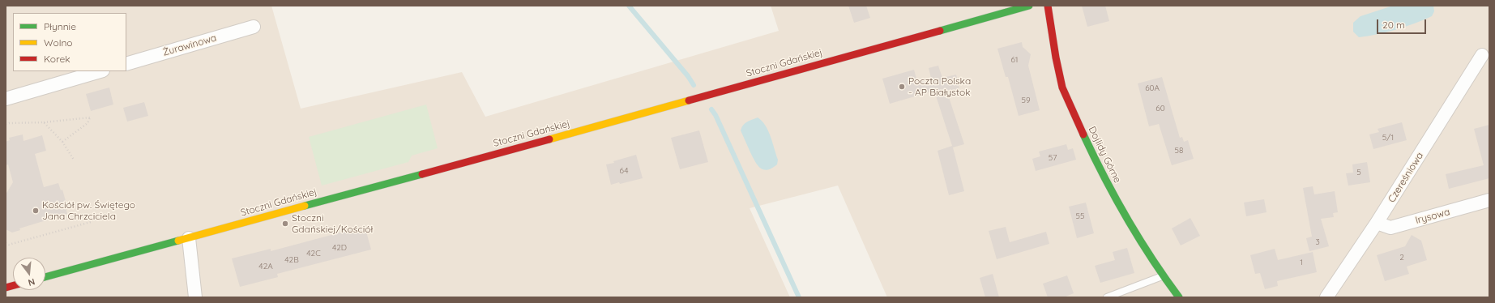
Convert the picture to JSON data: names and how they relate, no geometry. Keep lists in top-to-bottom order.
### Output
{
  "streets": {
    "street": [
      "Żurawinowa",
      "Stoczni Gdańskiej",
      "Dojlidy Górne",
      "Czereśniowa",
      "Irysowa"
    ]
  },
  "crossings": [
    ["Czereśniowa", "Irysowa"]
  ],
  "places": ["Poczta Polska - AP Białystok", "Kościół pw. Świętego Jana Chrzciciela", "Stoczni Gdańskiej/Kościół"],
  "house_numbers": [
    "61",
    "60A",
    "59",
    "60",
    "5/1",
    "58",
    "57",
    "64",
    "5",
    "55",
    "3",
    "42D",
    "42C",
    "2",
    "42B",
    "1",
    "42A"
  ],
  "legend": ["Płynnie", "Wolno", "Korek"],
  "scale_bar": "20 m",
  "north": "bottom"
}
